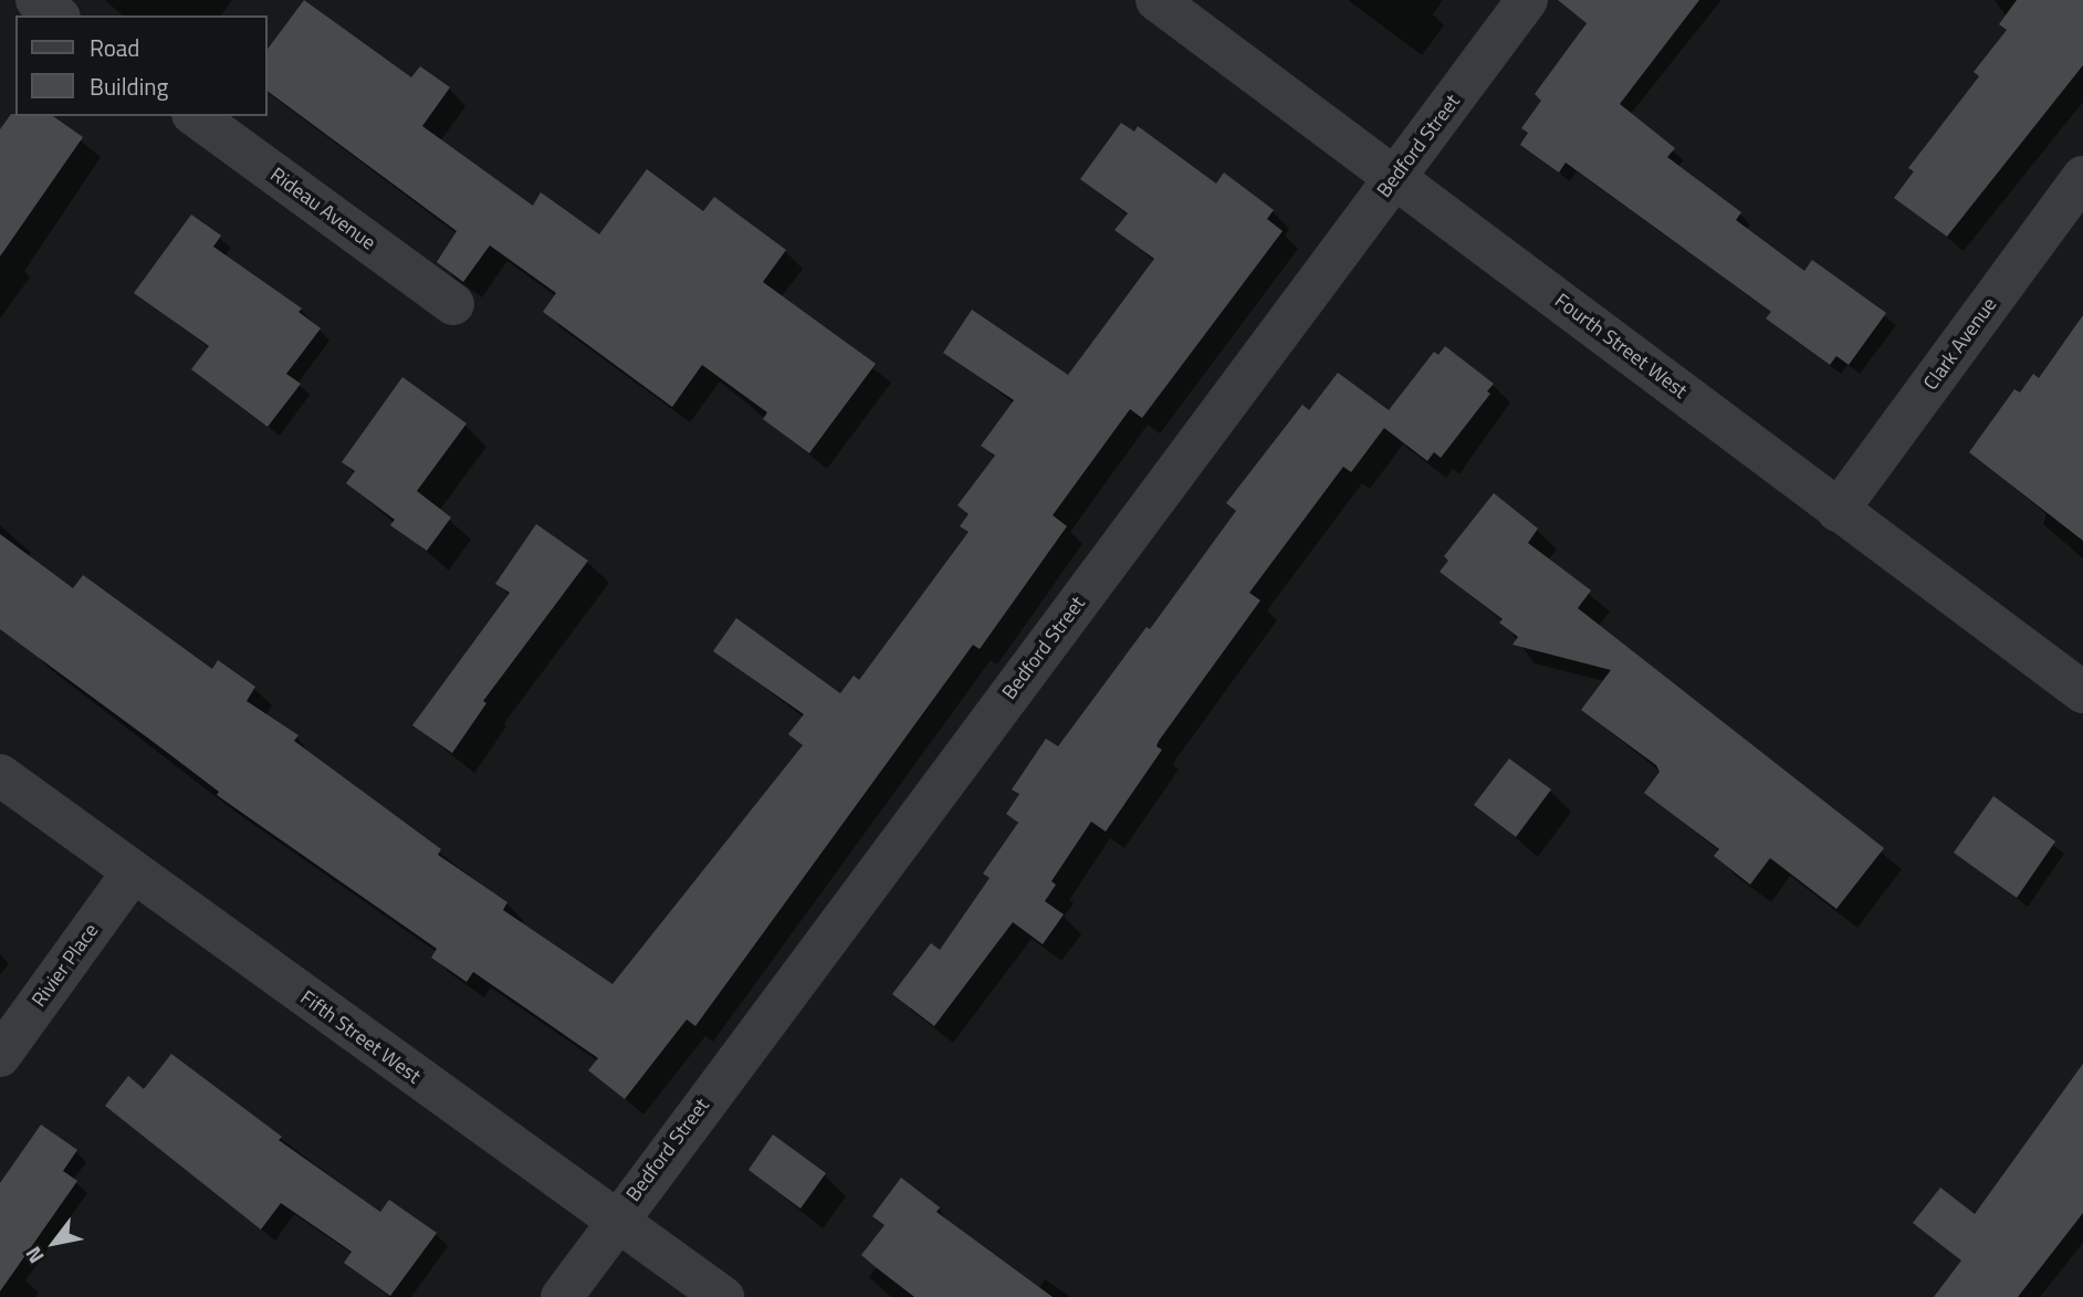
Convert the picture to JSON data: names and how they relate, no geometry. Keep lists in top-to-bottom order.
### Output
{
  "streets": {
    "street": [
      "Bedford Street",
      "Rideau Avenue",
      "Clark Avenue",
      "Fourth Street West",
      "Rivier Place",
      "Fifth Street West"
    ]
  },
  "crossings": [
    ["Bedford Street", "Fourth Street West"],
    ["Bedford Street", "Fifth Street West"],
    ["Clark Avenue", "Fourth Street West"],
    ["Rivier Place", "Fifth Street West"]
  ],
  "legend": ["Road", "Building"],
  "north": "bottom left"
}
